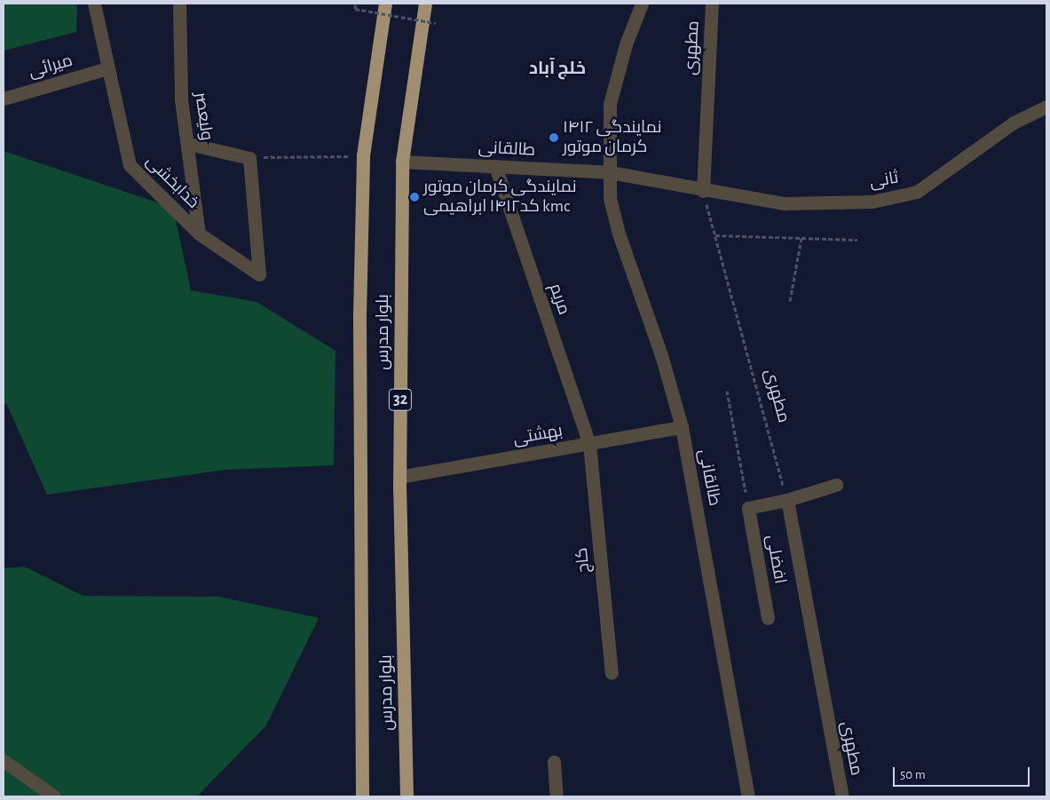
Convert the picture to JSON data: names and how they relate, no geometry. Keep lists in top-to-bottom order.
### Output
{
  "streets": {
    "highway": ["بلوار مدرس", "32"],
    "street": [
      "مطهری",
      "میرائی",
      "ولیعصر",
      "طالقانی",
      "ثانی",
      "خدابخشی",
      "مریم",
      "بهشتی",
      "افضلی",
      "کاج"
    ]
  },
  "crossings": [
    ["مطهری", "طالقانی"],
    ["مطهری", "ثانی"],
    ["میرائی", "خدابخشی"],
    ["ولیعصر", "خدابخشی"],
    ["طالقانی", "ثانی"],
    ["طالقانی", "مریم"],
    ["طالقانی", "بلوار مدرس"],
    ["طالقانی", "بهشتی"],
    ["مریم", "بهشتی"],
    ["مریم", "کاج"],
    ["بلوار مدرس", "بهشتی"],
    ["بهشتی", "کاج"]
  ],
  "districts": ["خلج آباد"],
  "places": ["نمایندگی ۱۴۱۲ کرمان موتور", "نمایندگی کرمان موتور کد۱۴۱۲ ابراهیمی kmc"],
  "scale_bar": "50 m"
}
